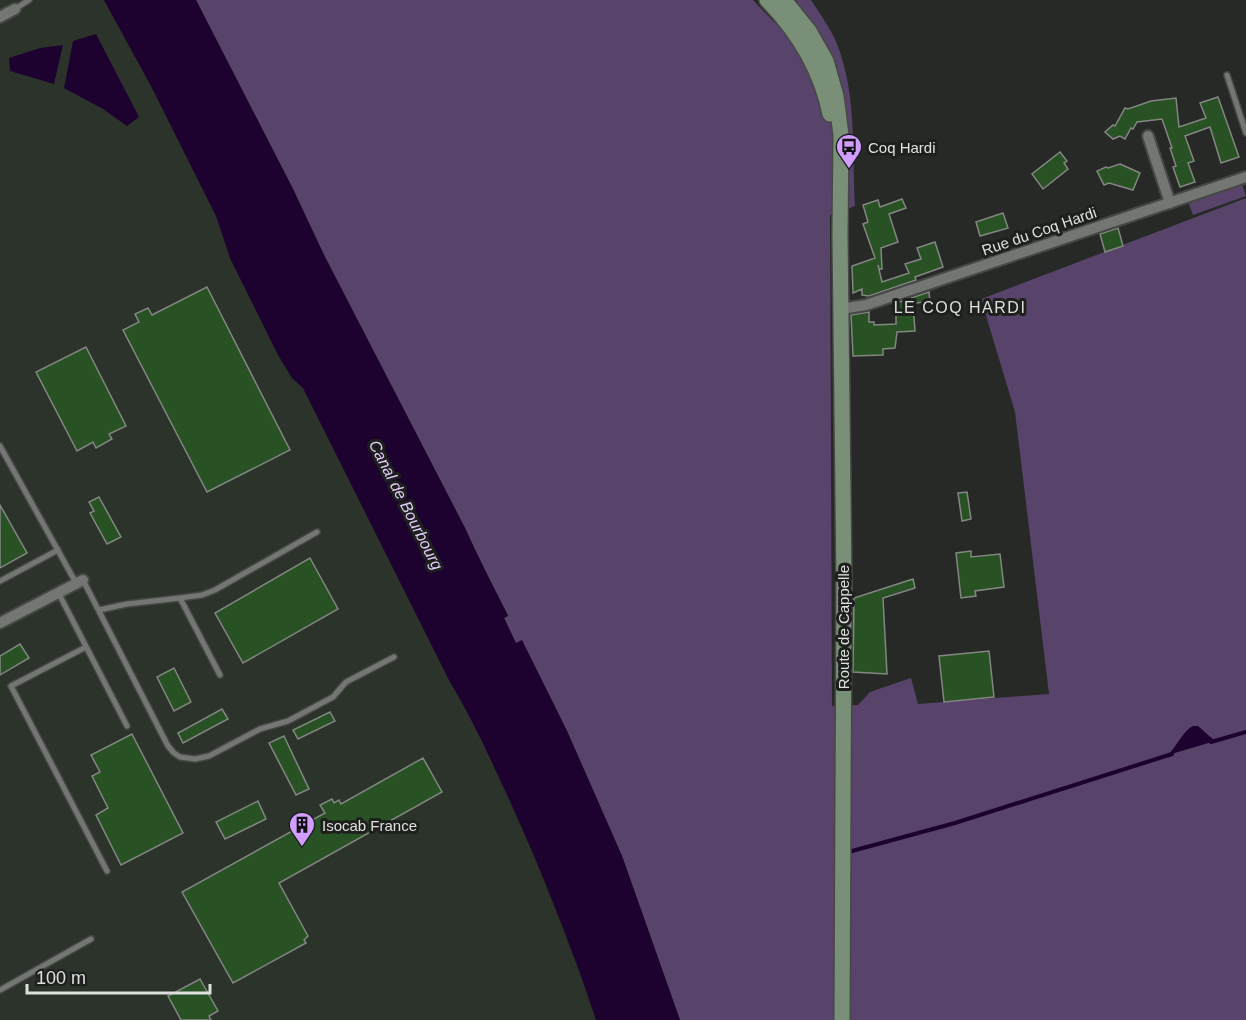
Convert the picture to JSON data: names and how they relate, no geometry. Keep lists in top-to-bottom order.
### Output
{
  "streets": {
    "main road": ["Route de Cappelle"],
    "street": ["Rue du Coq Hardi"]
  },
  "crossings": [
    ["Rue du Coq Hardi", "Route de Cappelle"]
  ],
  "districts": ["LE COQ HARDI"],
  "water": ["Canal de Bourbourg"],
  "places": {
    "bus stop": ["Coq Hardi"],
    "building": ["Isocab France"]
  },
  "scale_bar": "100 m"
}
